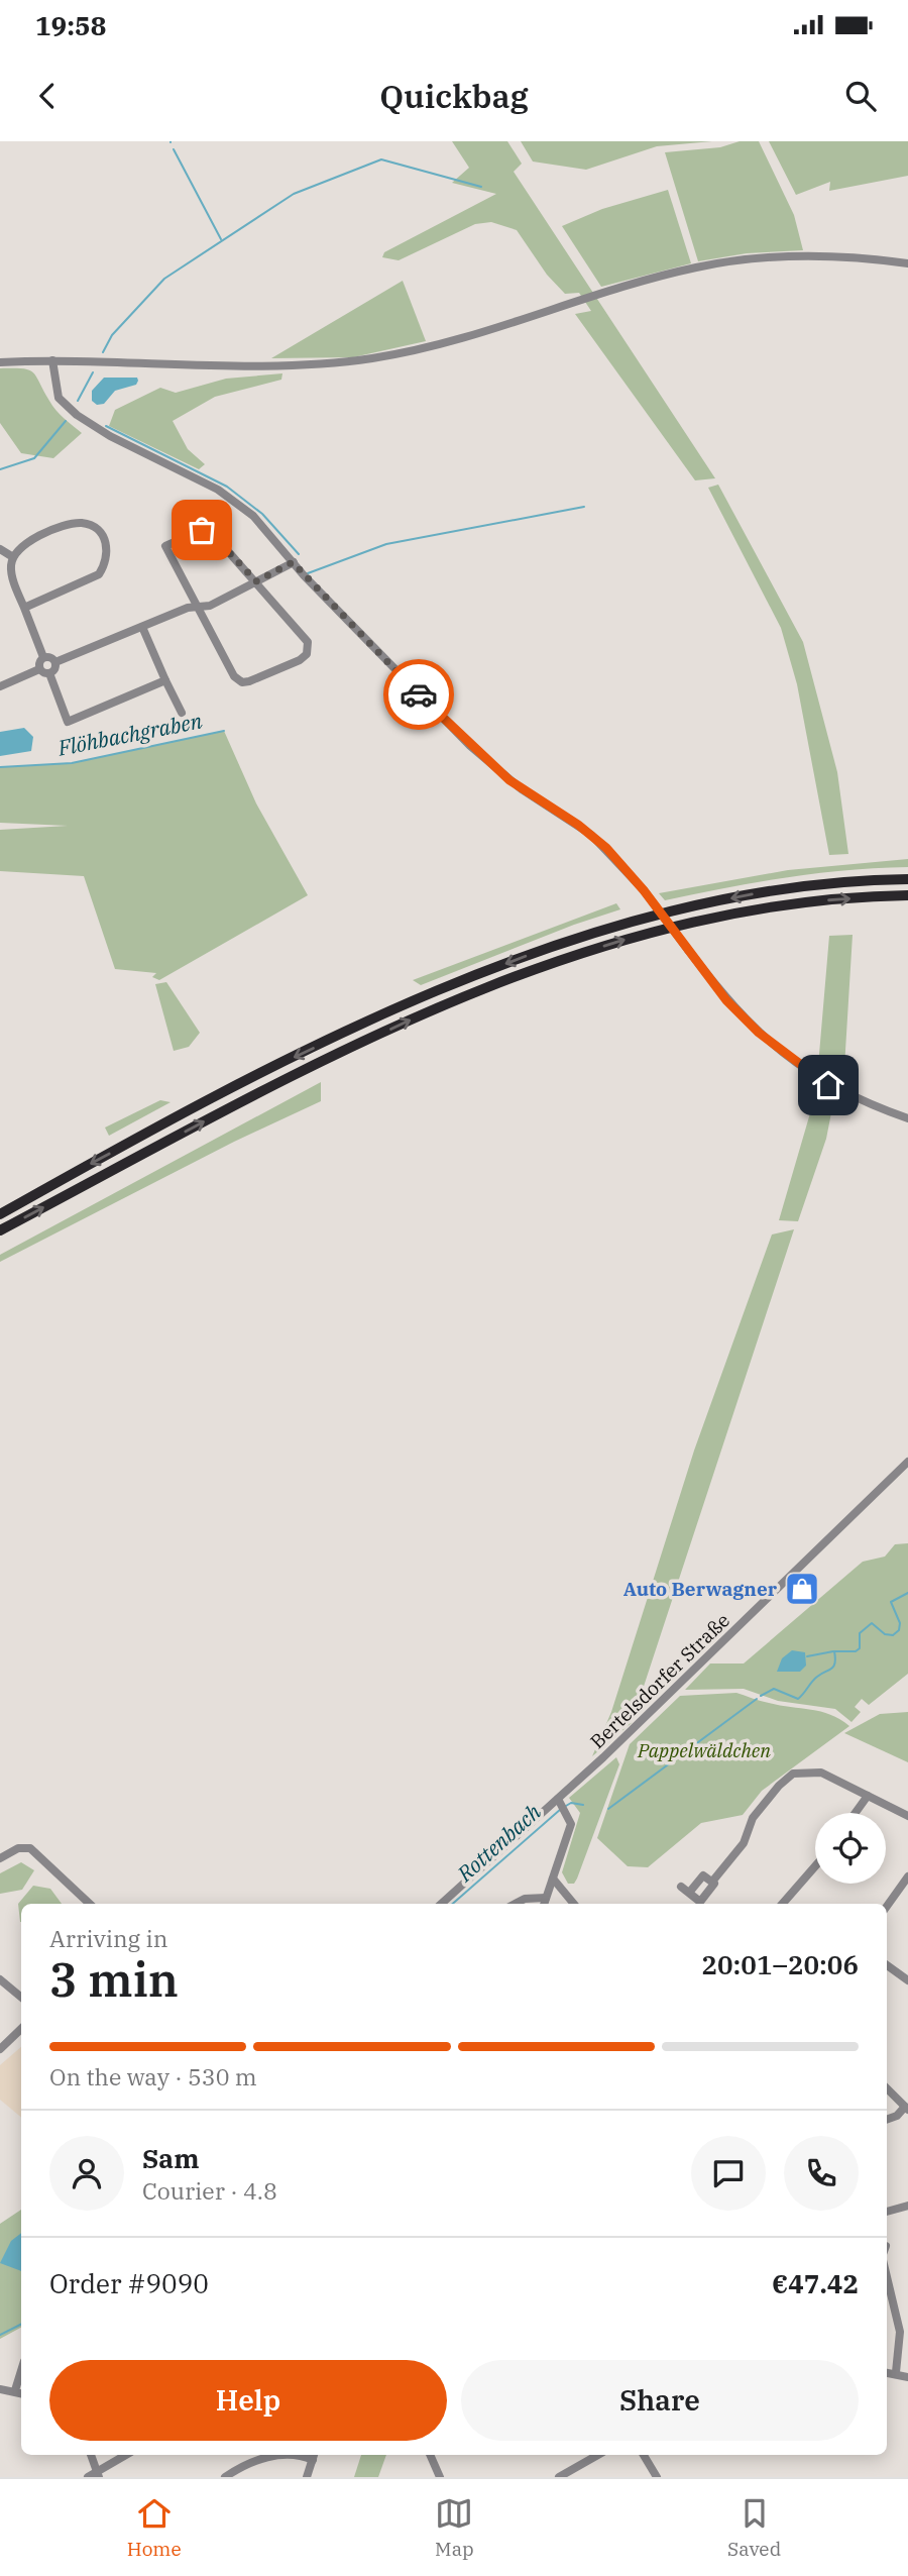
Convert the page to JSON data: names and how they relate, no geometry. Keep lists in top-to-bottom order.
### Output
{
  "streets": {
    "street": ["Bertelsdorfer Straße"]
  },
  "water": ["Flöhbachgraben", "Rottenbach"],
  "parks": ["Pappelwäldchen"],
  "places": {
    "shop": ["Auto Berwagner"]
  },
  "page": {
    "status": "19:58",
    "header": "Quickbag",
    "heading": ["3 min", "Arriving in", "20:01–20:06"],
    "panel": [
      "Sam",
      "Courier · 4.8",
      "Order #9090",
      "€47.42"
    ],
    "bar": "On the way · 530 m",
    "buttons": ["Help", "Share"],
    "tabs": ["Home", "Map", "Saved"]
  }
}
